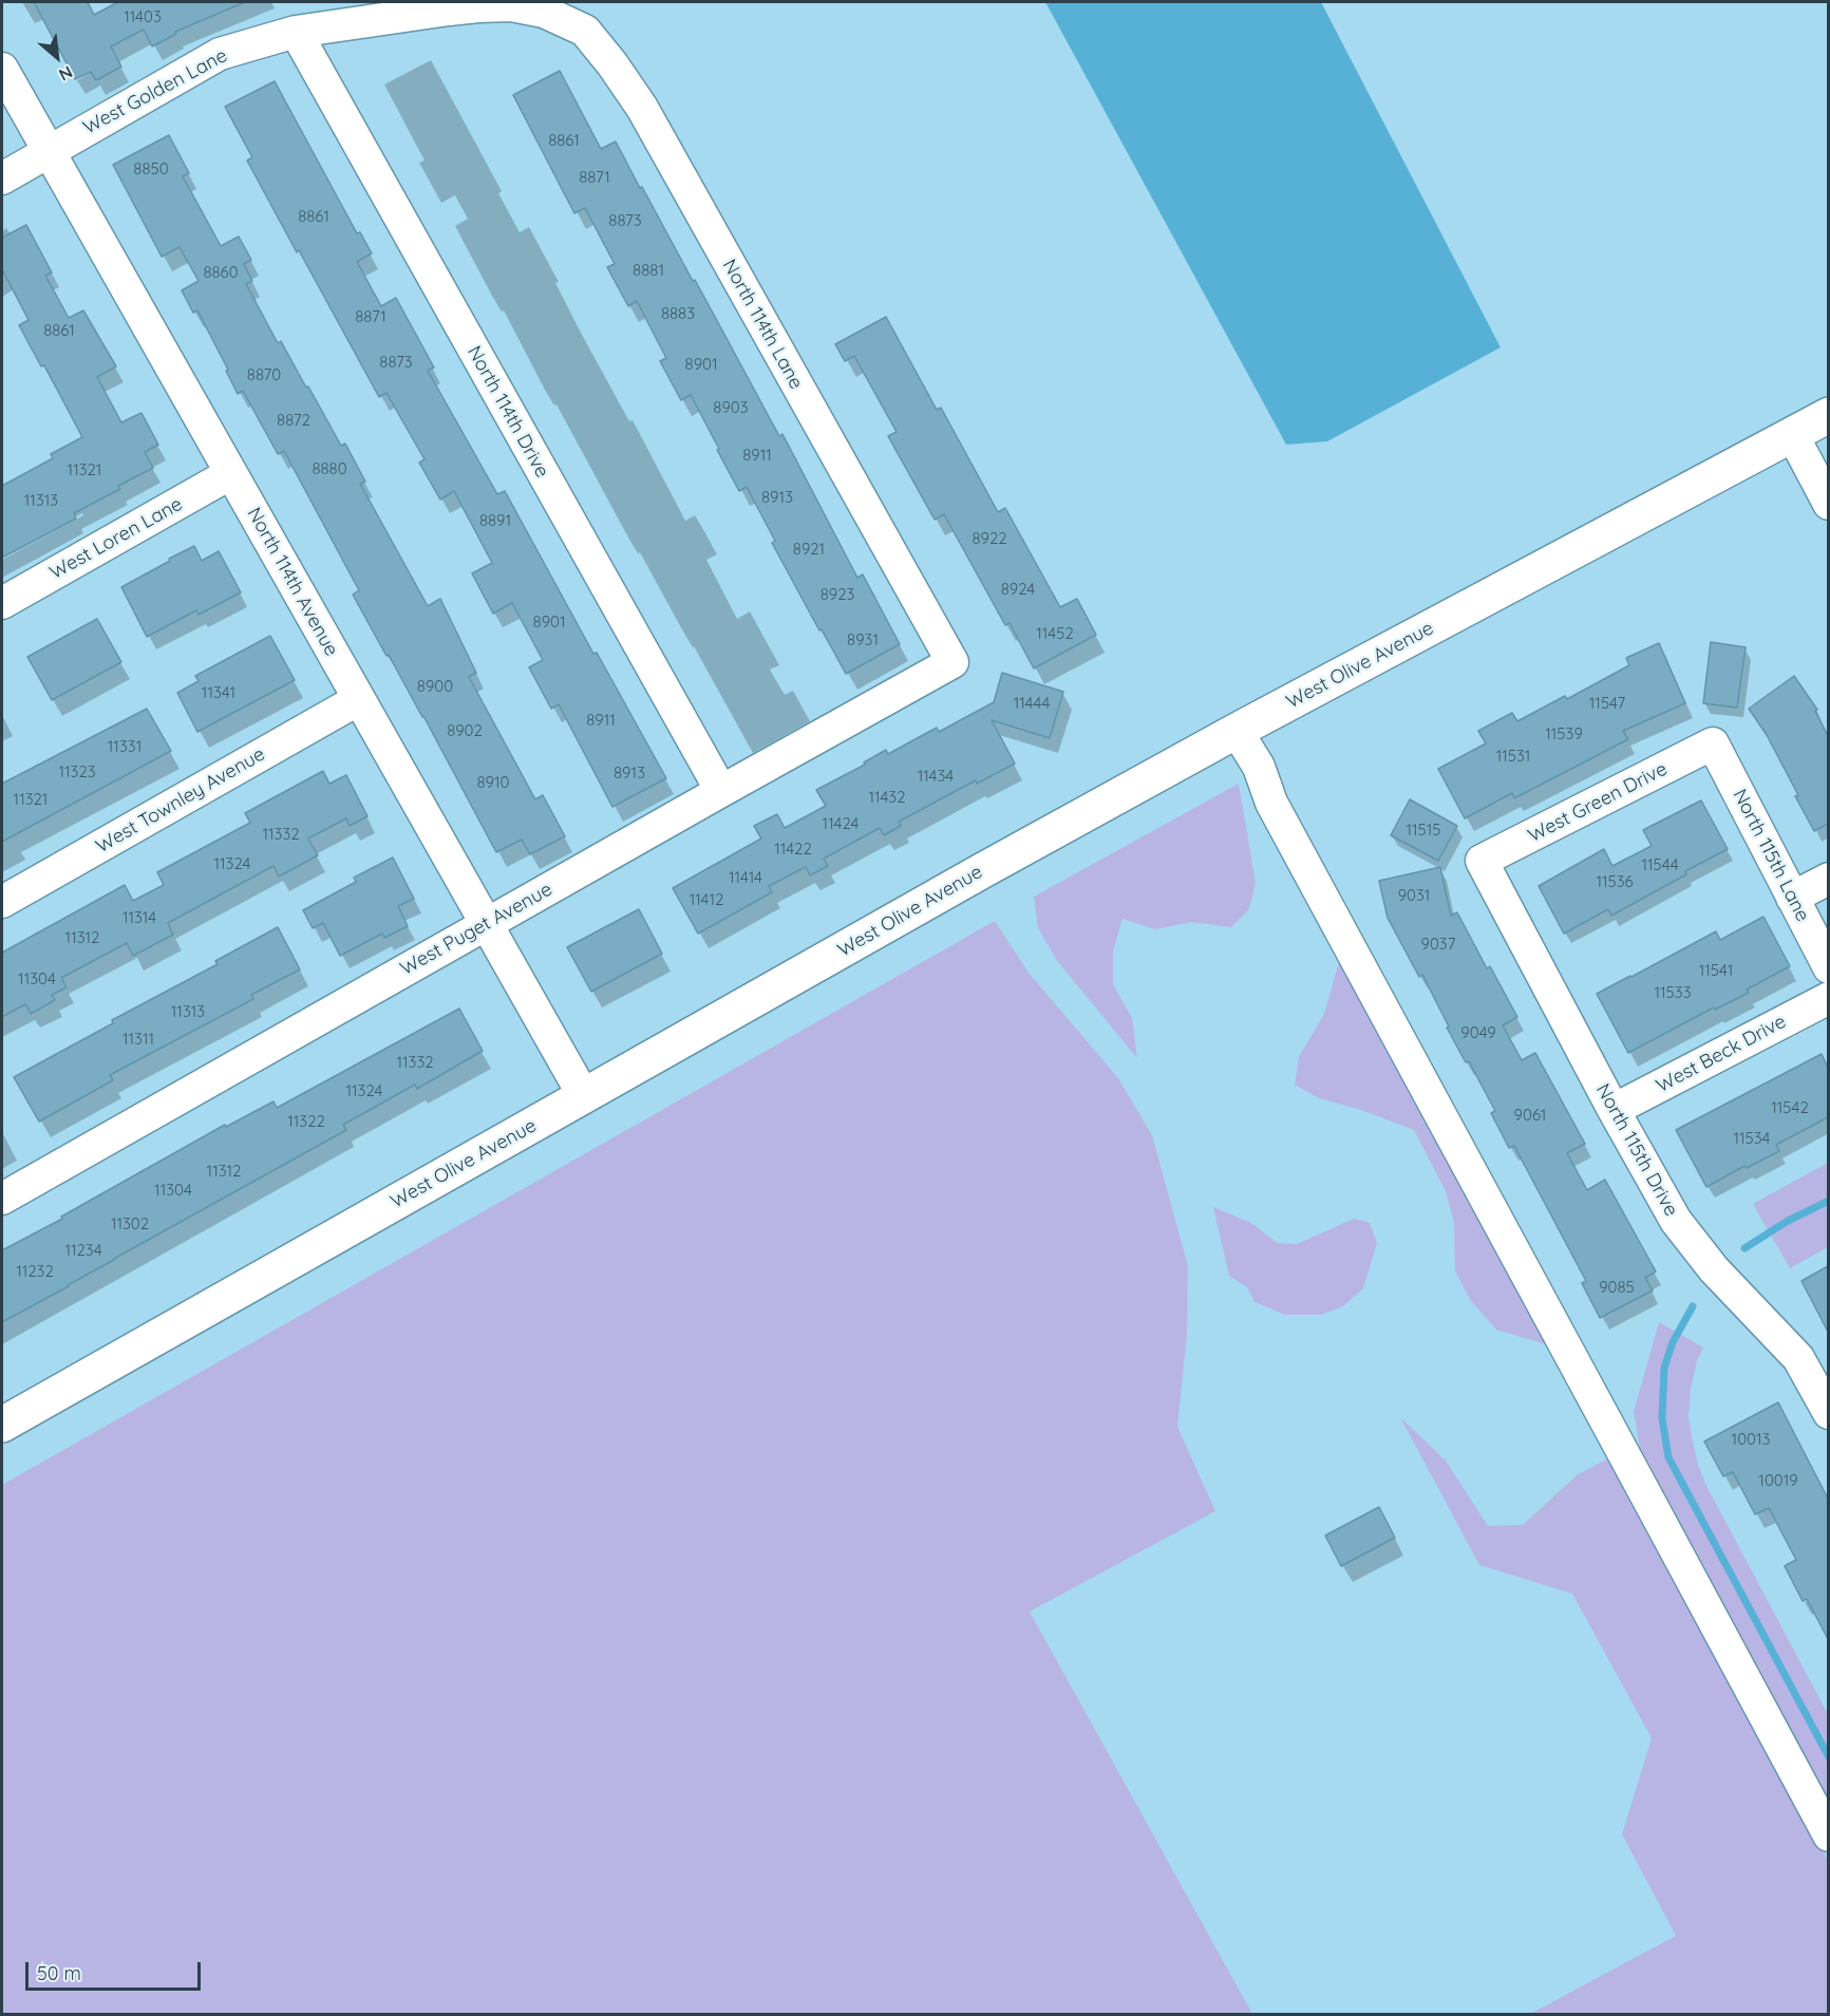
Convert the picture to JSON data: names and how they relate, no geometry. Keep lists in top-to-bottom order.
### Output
{
  "streets": {
    "main road": ["West Olive Avenue"],
    "street": [
      "West Golden Lane",
      "North 114th Lane",
      "North 114th Drive",
      "West Loren Lane",
      "North 114th Avenue",
      "West Townley Avenue",
      "West Green Drive",
      "North 115th Lane",
      "West Puget Avenue",
      "West Beck Drive",
      "North 115th Drive"
    ]
  },
  "crossings": [
    ["West Golden Lane", "North 114th Lane"],
    ["West Golden Lane", "North 114th Drive"],
    ["West Golden Lane", "North 114th Avenue"],
    ["North 114th Lane", "West Puget Avenue"],
    ["North 114th Drive", "West Puget Avenue"],
    ["West Loren Lane", "North 114th Avenue"],
    ["North 114th Avenue", "West Olive Avenue"],
    ["North 114th Avenue", "West Townley Avenue"],
    ["North 114th Avenue", "West Puget Avenue"],
    ["West Green Drive", "North 115th Lane"],
    ["West Green Drive", "North 115th Drive"],
    ["West Beck Drive", "North 115th Drive"]
  ],
  "house_numbers": [
    "11403",
    "8861",
    "8850",
    "8871",
    "8861",
    "8873",
    "8881",
    "8860",
    "8883",
    "8871",
    "8861",
    "8873",
    "8901",
    "8870",
    "8903",
    "8872",
    "8911",
    "8880",
    "11321",
    "8913",
    "11313",
    "8891",
    "8922",
    "8921",
    "8924",
    "8923",
    "8901",
    "11452",
    "8931",
    "8900",
    "11341",
    "11444",
    "11547",
    "8911",
    "8902",
    "11539",
    "11331",
    "11531",
    "11323",
    "8913",
    "11434",
    "8910",
    "11432",
    "11321",
    "11424",
    "11515",
    "11332",
    "11422",
    "11324",
    "11544",
    "11414",
    "11536",
    "9031",
    "11412",
    "11314",
    "11312",
    "9037",
    "11541",
    "11304",
    "11533",
    "11313",
    "9049",
    "11311",
    "11332",
    "11324",
    "11542",
    "9061",
    "11322",
    "11534",
    "11312",
    "11304",
    "11302",
    "11234",
    "11232",
    "9085",
    "10013",
    "10019"
  ],
  "scale_bar": "50 m",
  "north": "bottom right"
}
